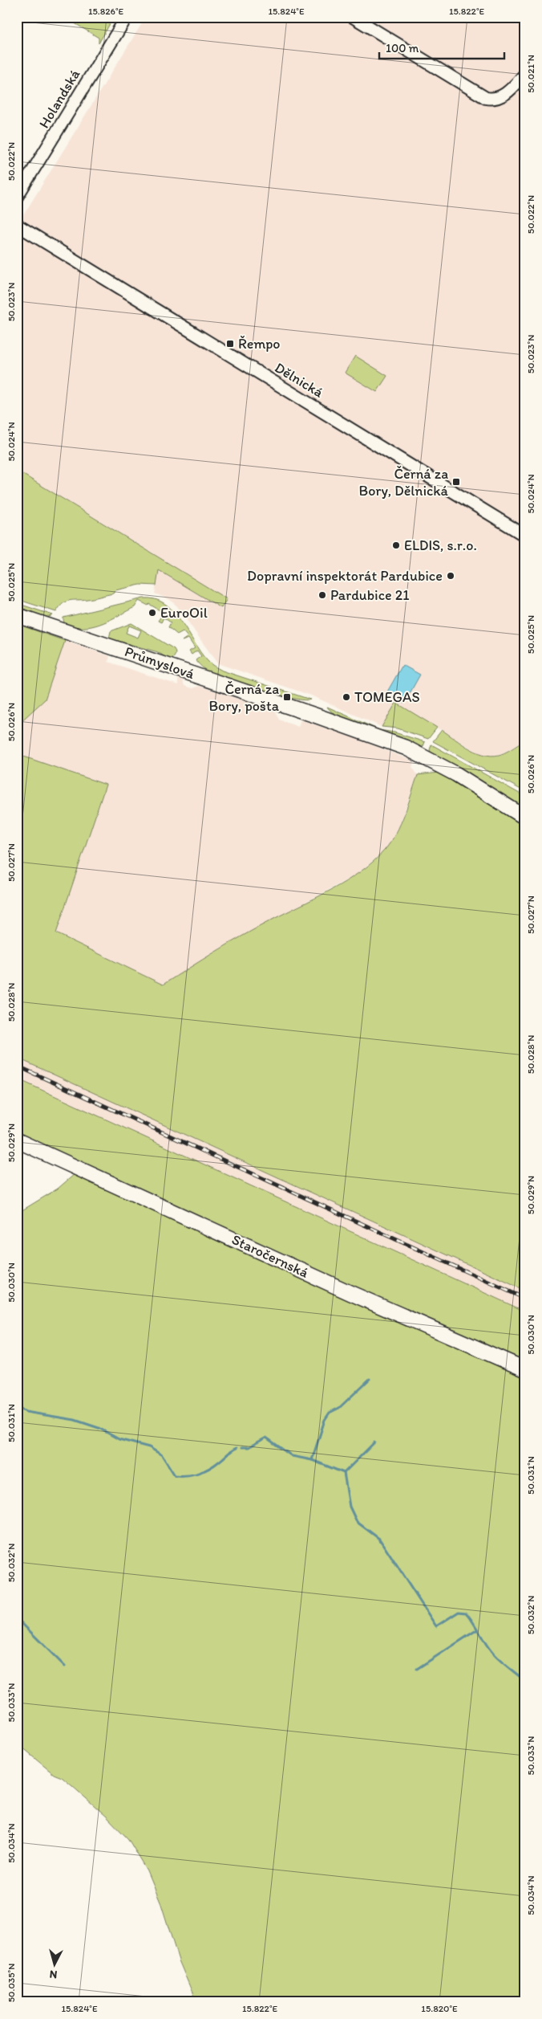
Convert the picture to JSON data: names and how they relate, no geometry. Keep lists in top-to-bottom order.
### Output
{
  "streets": {
    "main road": ["Průmyslová", "Staročernská"],
    "street": ["Holandská", "Dělnická"]
  },
  "places": {
    "transit": ["Řempo", "Černá za Bory, Dělnická", "Černá za Bory, pošta"],
    "other": [
      "ELDIS, s.r.o.",
      "Dopravní inspektorát Pardubice",
      "Pardubice 21",
      "EuroOil",
      "TOMEGAS"
    ]
  },
  "scale_bar": "100 m",
  "north": "bottom",
  "coordinates": [
    "15.826°E",
    "15.824°E",
    "15.822°E",
    "50.021°N",
    "50.022°N",
    "50.023°N",
    "50.024°N",
    "50.025°N",
    "50.026°N",
    "50.027°N",
    "50.028°N",
    "50.029°N",
    "50.030°N",
    "50.031°N",
    "50.032°N",
    "50.033°N",
    "50.034°N",
    "50.035°N",
    "15.820°E"
  ]
}
